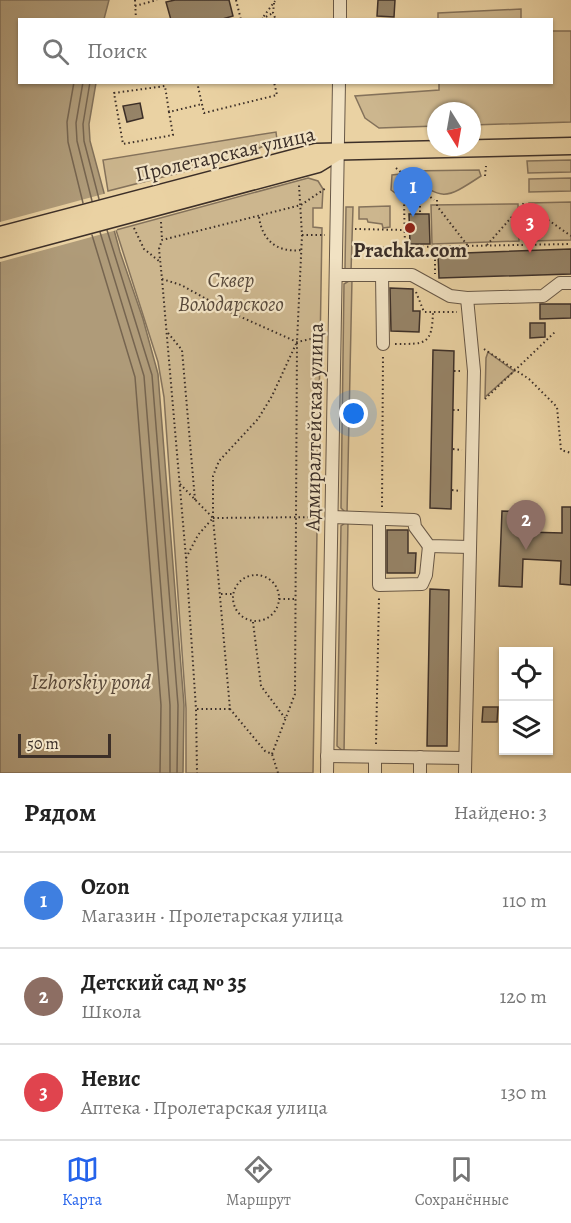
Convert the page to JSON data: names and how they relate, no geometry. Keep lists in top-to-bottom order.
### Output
{
  "streets": {
    "main road": ["Пролетарская улица"],
    "street": ["Адмиралтейская улица"]
  },
  "crossings": [
    ["Пролетарская улица", "Адмиралтейская улица"]
  ],
  "water": ["Izhorskiy pond"],
  "parks": ["Сквер Володарского"],
  "places": ["Prachka.com"],
  "scale_bar": "50 m",
  "north": "bottom",
  "page": {
    "search": "Поиск",
    "pins": ["1", "3", "2"],
    "scale": "50 m",
    "heading": ["Рядом", "Найдено: 3"],
    "list": [
      {
        "mark": "1",
        "name": "Ozon",
        "note": "Магазин · Пролетарская улица",
        "value": "110 m"
      },
      {
        "mark": "2",
        "name": "Детский сад № 35",
        "note": "Школа",
        "value": "120 m"
      },
      {
        "mark": "3",
        "name": "Невис",
        "note": "Аптека · Пролетарская улица",
        "value": "130 m"
      }
    ],
    "nav": ["Карта", "Маршрут", "Сохранённые"]
  }
}
